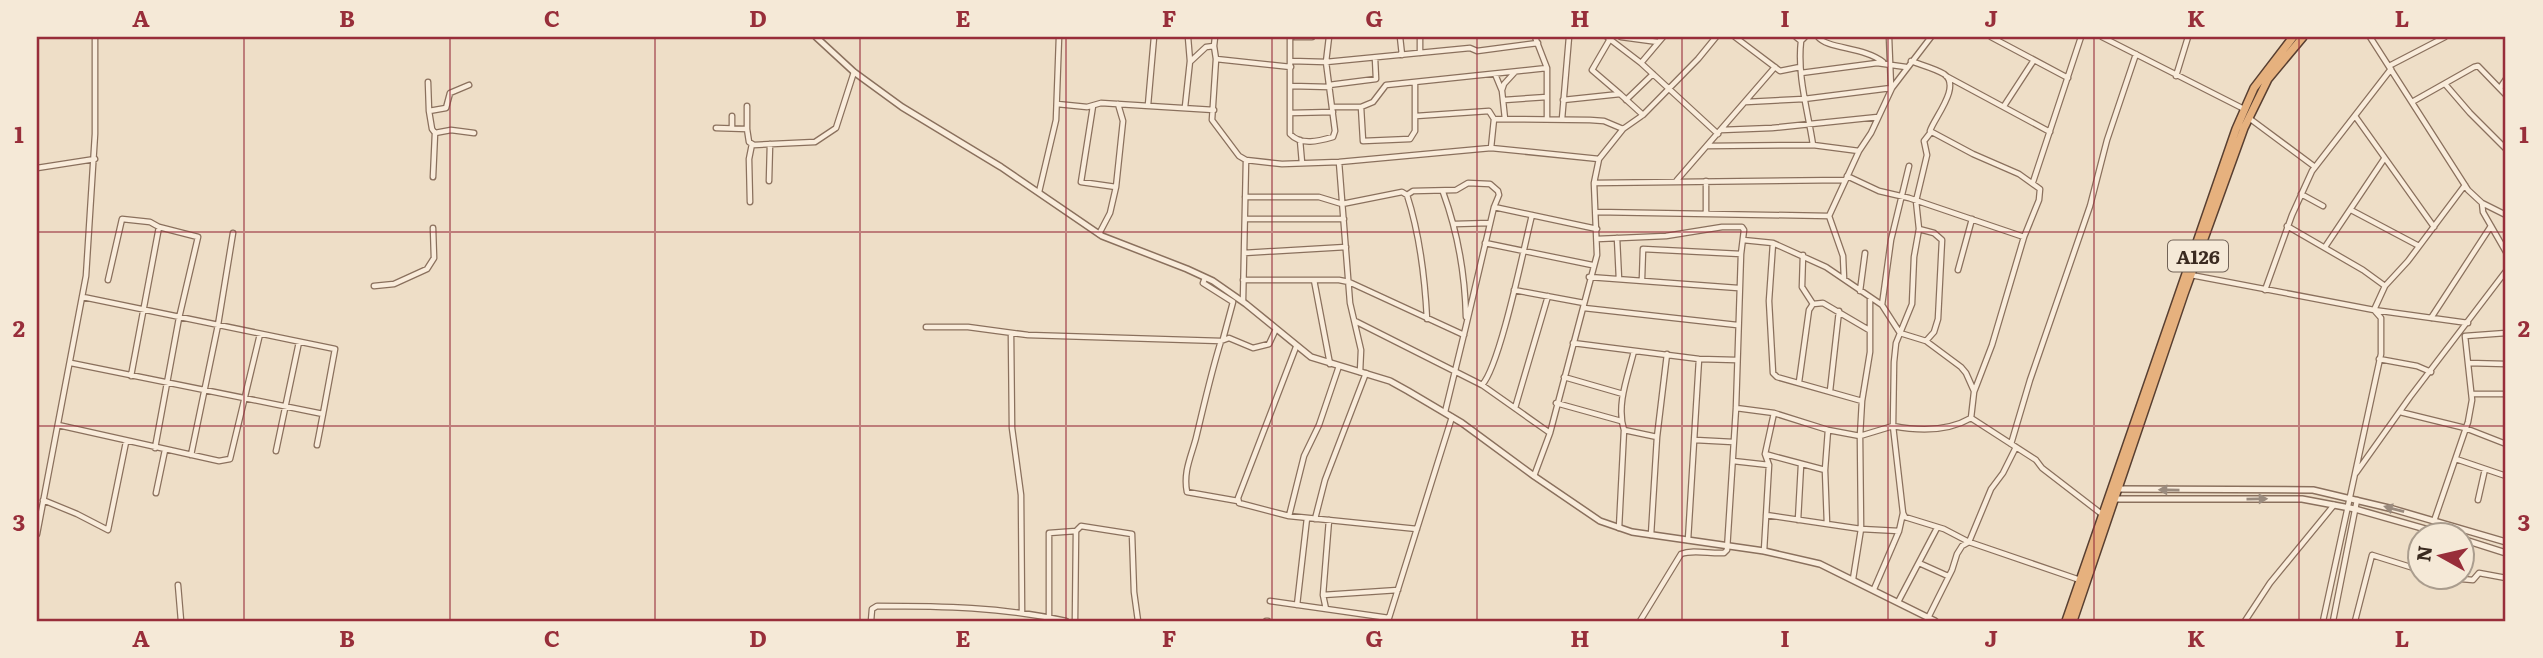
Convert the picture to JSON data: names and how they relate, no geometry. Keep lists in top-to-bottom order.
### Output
{
  "streets": {
    "highway": ["A126"]
  },
  "north": "left",
  "grid": {
    "columns": [
      "A",
      "B",
      "C",
      "D",
      "E",
      "F",
      "G",
      "H",
      "I",
      "J",
      "K",
      "L"
    ],
    "rows": ["1", "2", "3"]
  }
}
